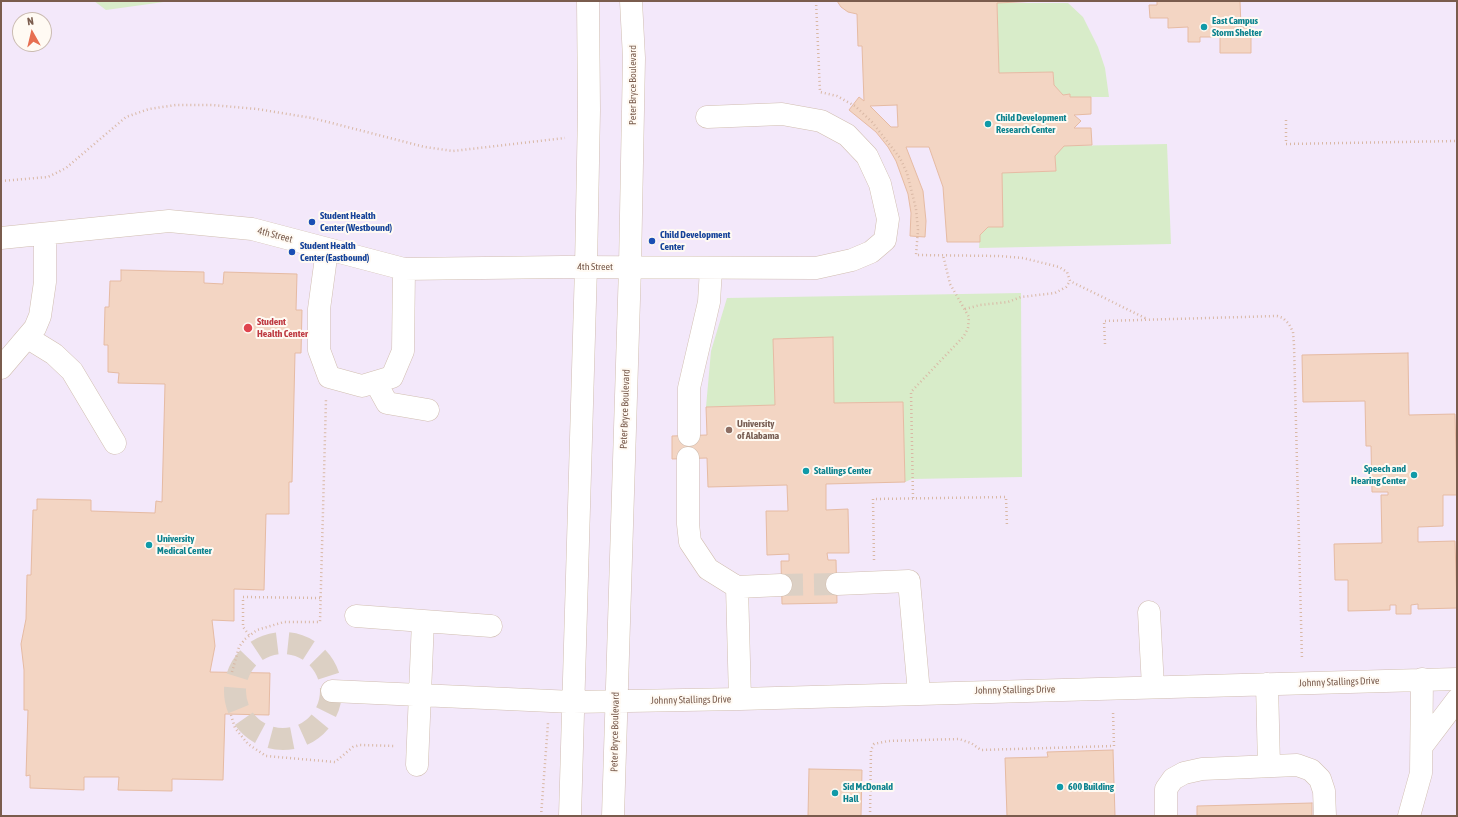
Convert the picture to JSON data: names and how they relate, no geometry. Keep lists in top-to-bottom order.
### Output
{
  "streets": {
    "street": ["Peter Bryce Boulevard", "4th Street", "Johnny Stallings Drive"]
  },
  "crossings": [
    ["Peter Bryce Boulevard", "4th Street"],
    ["Peter Bryce Boulevard", "Johnny Stallings Drive"]
  ],
  "places": [
    "East Campus Storm Shelter",
    "Child Development Research Center",
    "Student Health Center (Westbound)",
    "Child Development Center",
    "Student Health Center (Eastbound)",
    "Student Health Center",
    "University of Alabama",
    "Stallings Center",
    "Speech and Hearing Center",
    "University Medical Center",
    "600 Building",
    "Sid McDonald Hall"
  ],
  "north": "top"
}
